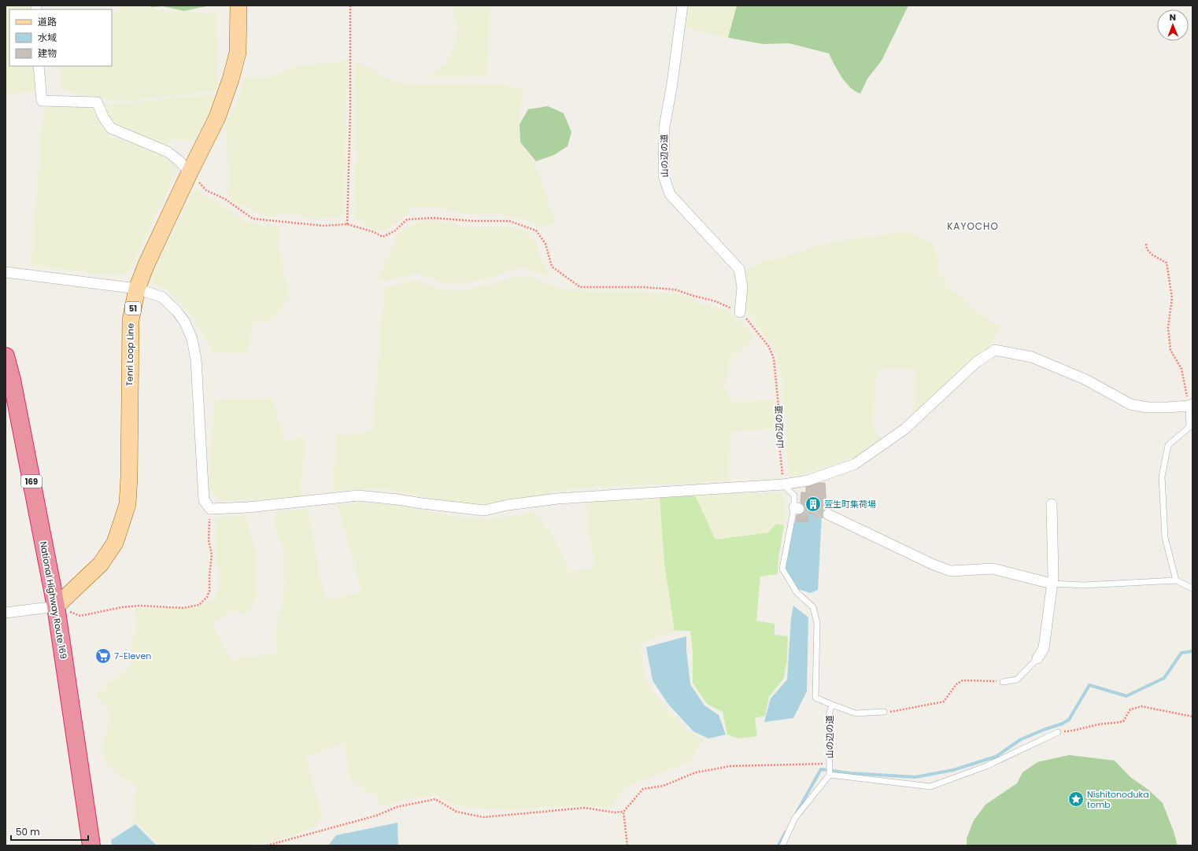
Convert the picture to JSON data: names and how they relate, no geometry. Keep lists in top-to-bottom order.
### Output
{
  "streets": {
    "highway": ["169", "National Highway Route 169"],
    "main road": ["51", "Tenri Loop Line"],
    "street": ["山の辺の道"]
  },
  "crossings": [
    ["Tenri Loop Line", "National Highway Route 169"]
  ],
  "districts": ["KAYOCHO"],
  "places": {
    "building": ["萱生町集荷場"],
    "supermarket": ["7-Eleven"],
    "place": ["Nishitonoduka tomb"]
  },
  "legend": ["道路", "水域", "建物"],
  "scale_bar": "50 m",
  "north": "top"
}
